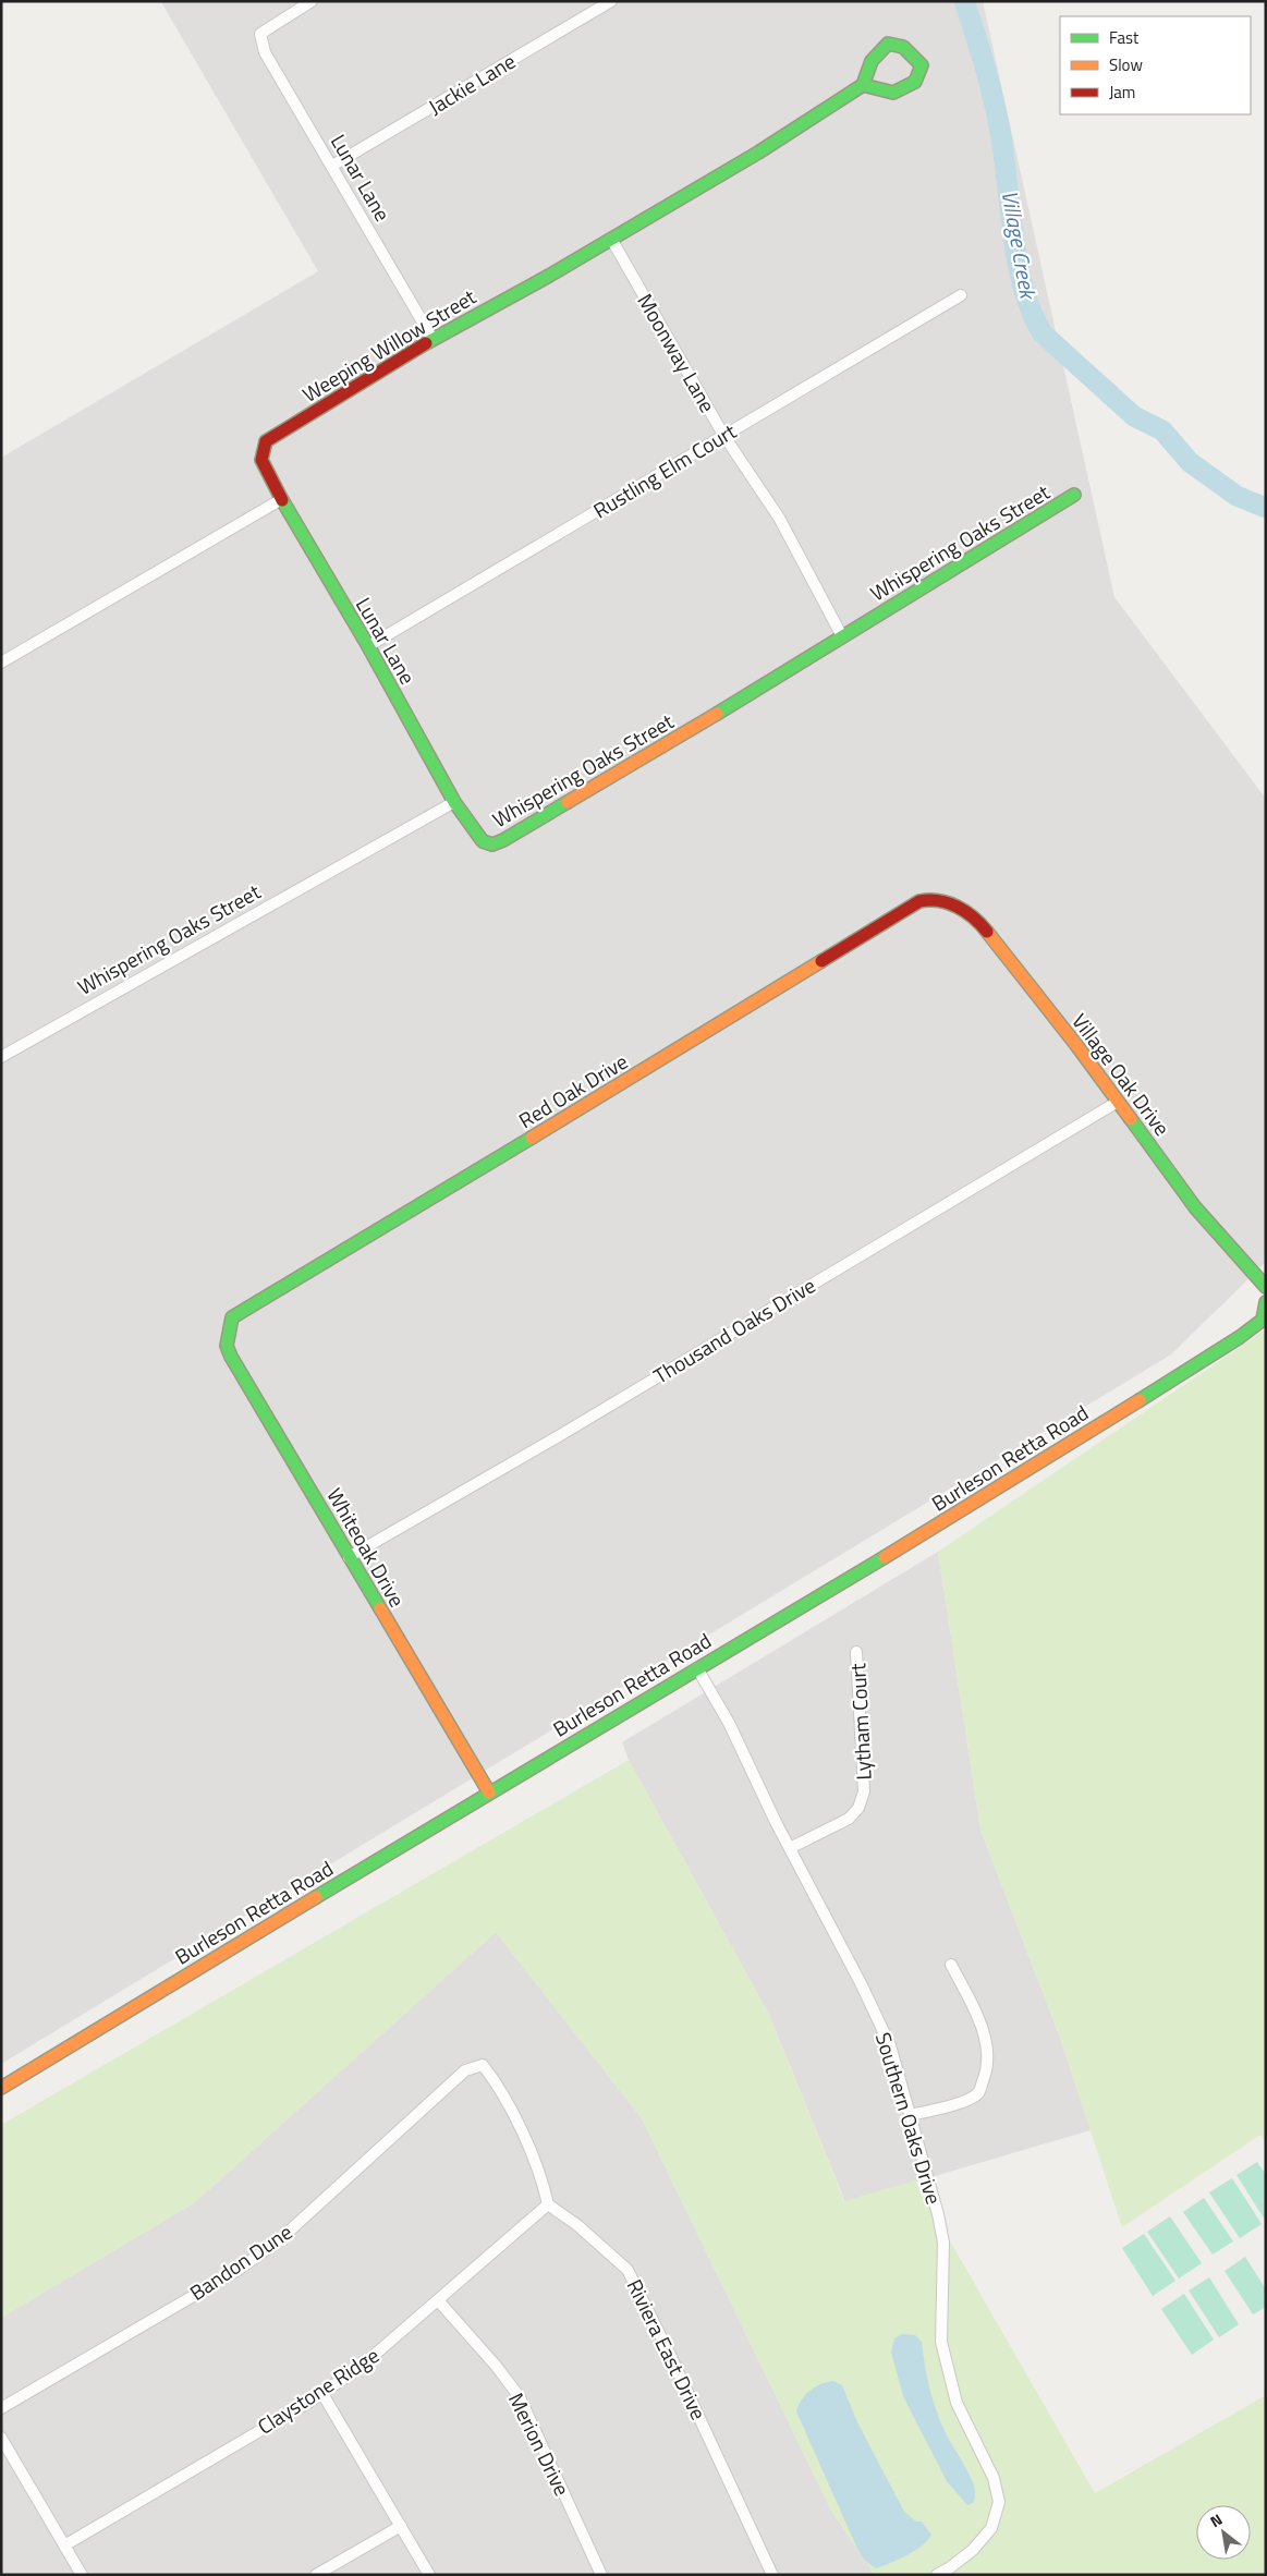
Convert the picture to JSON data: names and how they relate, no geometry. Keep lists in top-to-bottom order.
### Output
{
  "streets": {
    "street": [
      "Jackie Lane",
      "Lunar Lane",
      "Weeping Willow Street",
      "Moonway Lane",
      "Rustling Elm Court",
      "Whispering Oaks Street",
      "Village Oak Drive",
      "Red Oak Drive",
      "Thousand Oaks Drive",
      "Burleson Retta Road",
      "Whiteoak Drive",
      "Lytham Court",
      "Southern Oaks Drive",
      "Bandon Dune",
      "Riviera East Drive",
      "Claystone Ridge",
      "Merion Drive"
    ]
  },
  "crossings": [
    ["Jackie Lane", "Lunar Lane"],
    ["Lunar Lane", "Weeping Willow Street"],
    ["Lunar Lane", "Rustling Elm Court"],
    ["Lunar Lane", "Whispering Oaks Street"],
    ["Weeping Willow Street", "Moonway Lane"],
    ["Moonway Lane", "Rustling Elm Court"],
    ["Moonway Lane", "Whispering Oaks Street"],
    ["Village Oak Drive", "Red Oak Drive"],
    ["Village Oak Drive", "Thousand Oaks Drive"],
    ["Red Oak Drive", "Whiteoak Drive"],
    ["Thousand Oaks Drive", "Whiteoak Drive"],
    ["Burleson Retta Road", "Whiteoak Drive"],
    ["Burleson Retta Road", "Southern Oaks Drive"],
    ["Lytham Court", "Southern Oaks Drive"],
    ["Bandon Dune", "Riviera East Drive"],
    ["Bandon Dune", "Claystone Ridge"],
    ["Riviera East Drive", "Claystone Ridge"],
    ["Claystone Ridge", "Merion Drive"]
  ],
  "water": ["Village Creek"],
  "legend": ["Fast", "Slow", "Jam"],
  "north": "top left"
}
